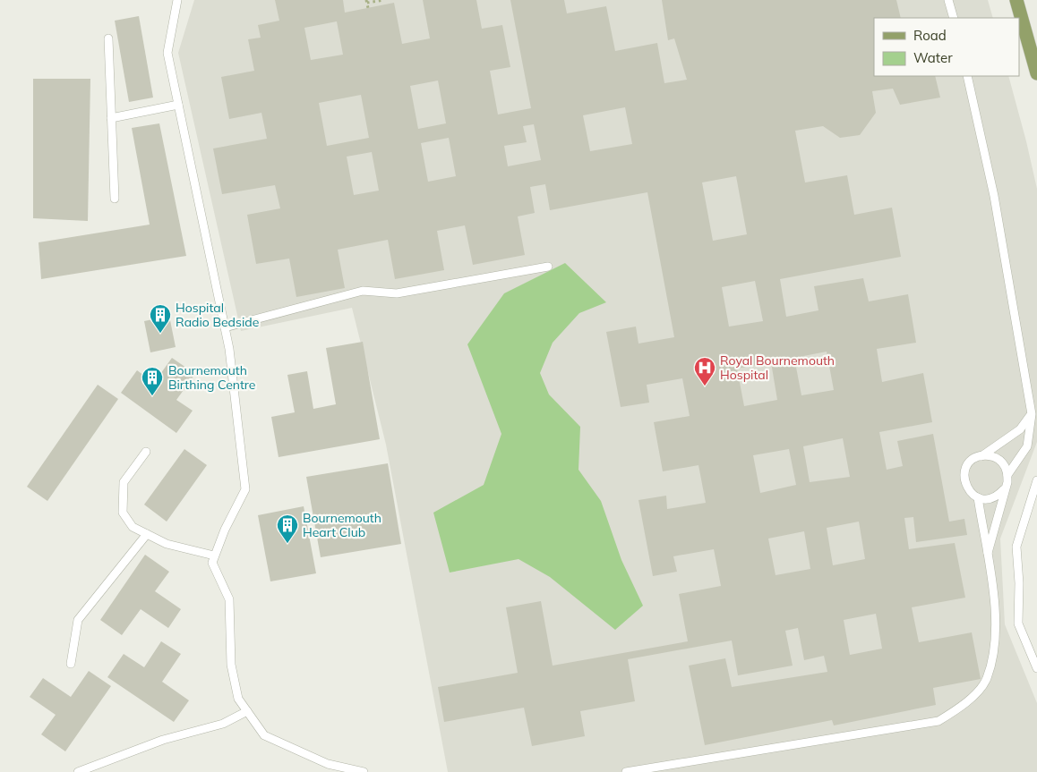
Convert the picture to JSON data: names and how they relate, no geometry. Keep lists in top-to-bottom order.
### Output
{
  "places": {
    "building": ["Hospital Radio Bedside", "Bournemouth Birthing Centre", "Bournemouth Heart Club"],
    "hospital": ["Royal Bournemouth Hospital"]
  },
  "legend": ["Road", "Water"]
}
